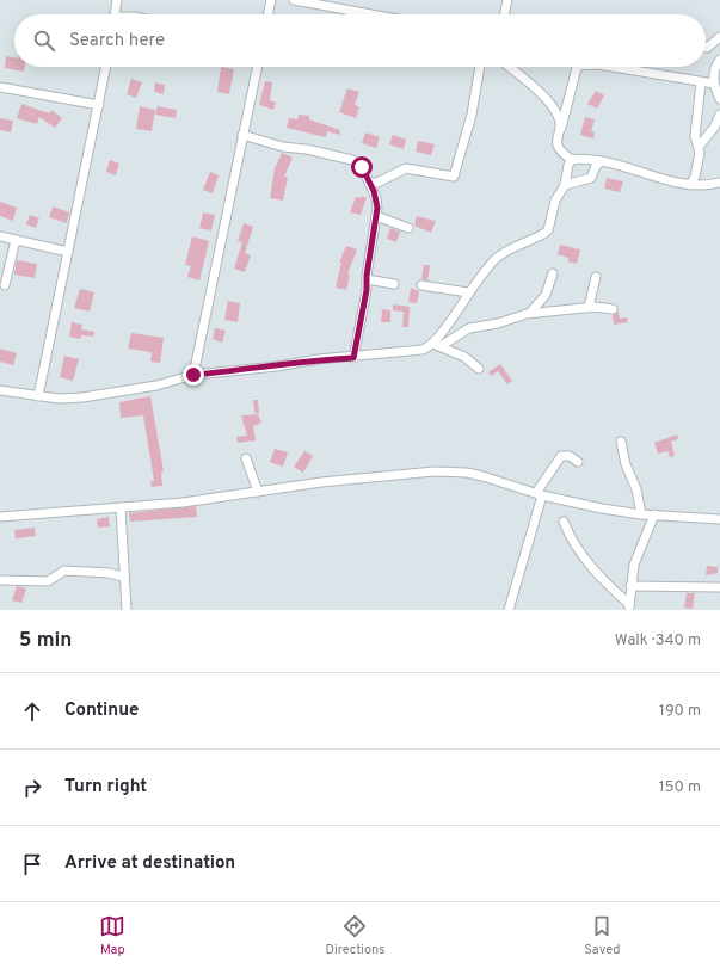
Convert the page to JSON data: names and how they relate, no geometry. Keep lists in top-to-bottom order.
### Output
{
  "page": {
    "search": "Search here",
    "heading": ["5 min", "Walk · 340 m"],
    "list": [
      ["Continue", "190 m"],
      ["Turn right", "150 m"],
      "Arrive at destination"
    ],
    "nav": ["Map", "Directions", "Saved"]
  }
}
